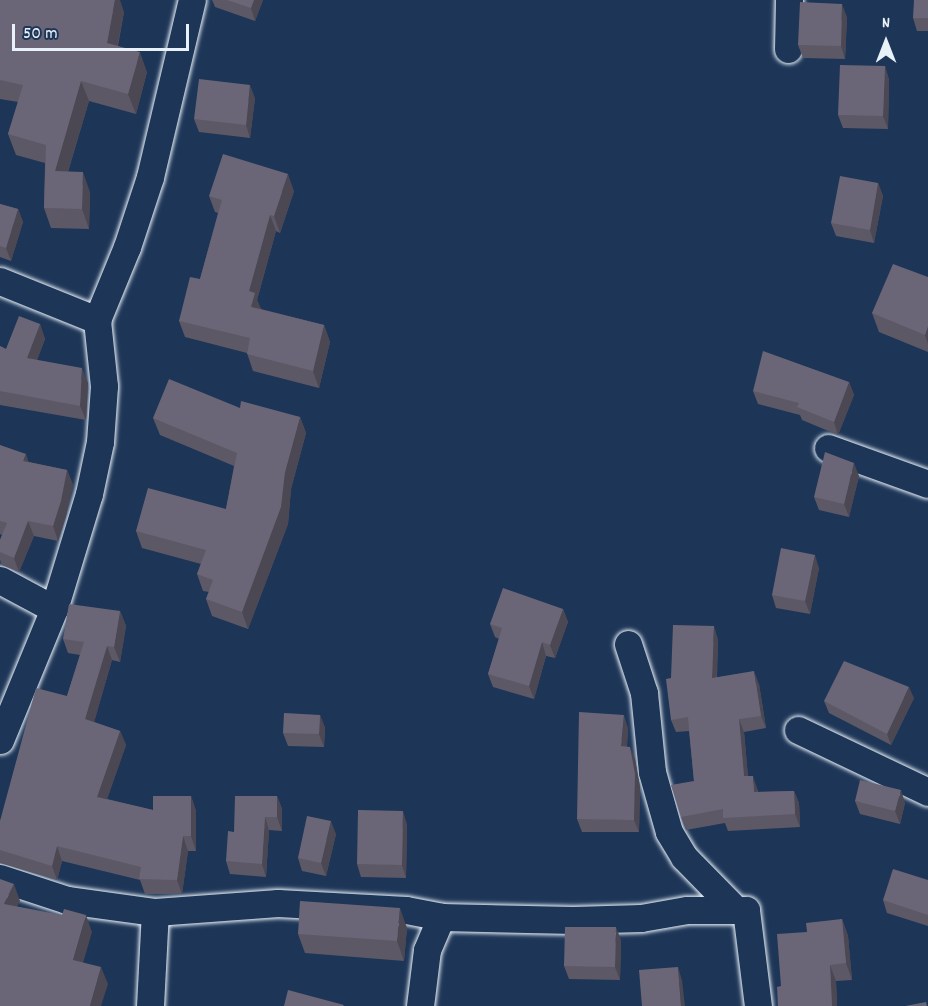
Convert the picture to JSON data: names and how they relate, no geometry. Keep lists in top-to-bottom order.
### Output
{
  "scale_bar": "50 m",
  "north": "top"
}
